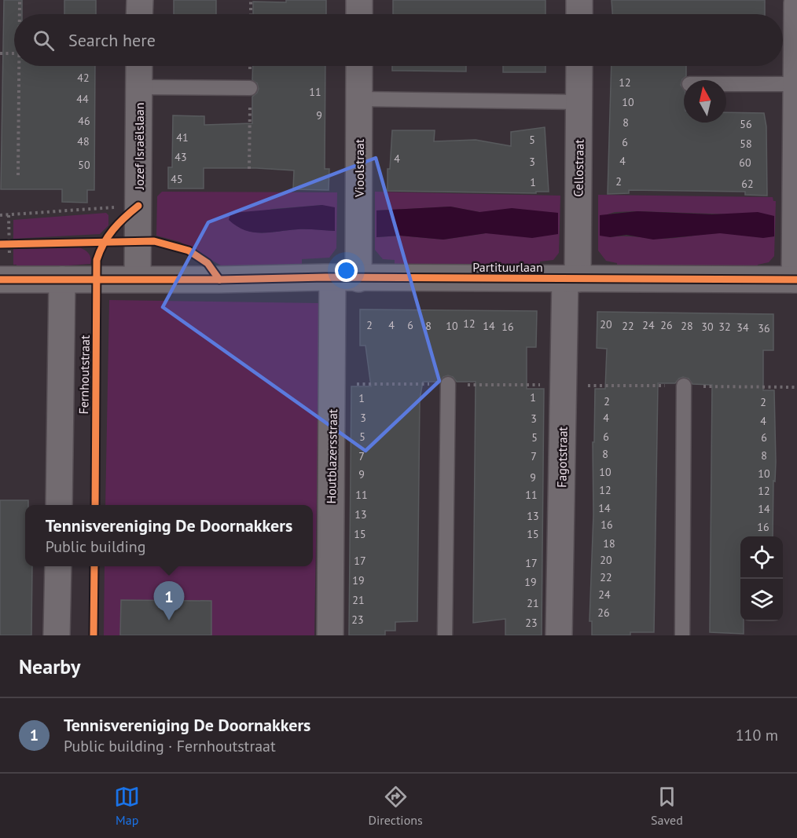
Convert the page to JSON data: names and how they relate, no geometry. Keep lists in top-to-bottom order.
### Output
{
  "streets": {
    "street": [
      "Jozef Israëlslaan",
      "Vioolstraat",
      "Cellostraat",
      "Partituurlaan",
      "Fernhoutstraat",
      "Houtblazersstraat",
      "Fagotstraat"
    ]
  },
  "crossings": [
    ["Jozef Israëlslaan", "Partituurlaan"],
    ["Vioolstraat", "Partituurlaan"],
    ["Cellostraat", "Partituurlaan"],
    ["Cellostraat", "Fagotstraat"],
    ["Partituurlaan", "Fernhoutstraat"],
    ["Partituurlaan", "Houtblazersstraat"],
    ["Partituurlaan", "Fagotstraat"]
  ],
  "house_numbers": [
    "42",
    "12",
    "11",
    "44",
    "10",
    "9",
    "46",
    "8",
    "56",
    "41",
    "5",
    "48",
    "6",
    "58",
    "43",
    "4",
    "4",
    "3",
    "60",
    "50",
    "45",
    "2",
    "1",
    "62",
    "12",
    "20",
    "2",
    "4",
    "6",
    "24",
    "26",
    "8",
    "10",
    "14",
    "22",
    "28",
    "16",
    "30",
    "32",
    "34",
    "36",
    "1",
    "1",
    "2",
    "2",
    "3",
    "4",
    "3",
    "4",
    "5",
    "6",
    "5",
    "6",
    "8",
    "8",
    "7",
    "7",
    "10",
    "10",
    "9",
    "9",
    "12",
    "12",
    "11",
    "11",
    "14",
    "14",
    "13",
    "13",
    "16",
    "16",
    "15",
    "15",
    "18",
    "20",
    "17",
    "17",
    "22",
    "19",
    "19",
    "24",
    "21",
    "21",
    "26",
    "23",
    "23"
  ],
  "north": "top",
  "page": {
    "search": "Search here",
    "popup": ["Tennisvereniging De Doornakkers", "Public building"],
    "pins": "1",
    "heading": "Nearby",
    "list": [
      {
        "mark": "1",
        "name": "Tennisvereniging De Doornakkers",
        "note": "Public building · Fernhoutstraat",
        "value": "110 m"
      }
    ],
    "nav": ["Map", "Directions", "Saved"]
  }
}
